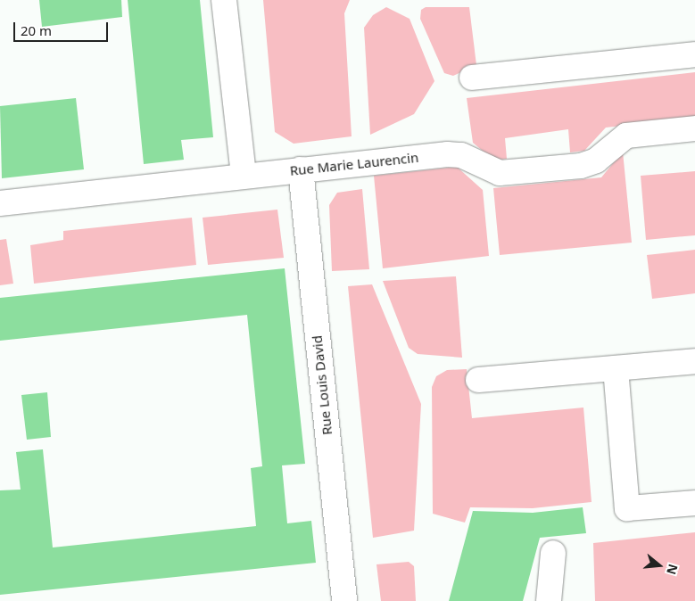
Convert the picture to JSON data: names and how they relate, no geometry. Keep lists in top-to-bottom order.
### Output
{
  "streets": {
    "street": ["Rue Marie Laurencin", "Rue Louis David"]
  },
  "crossings": [
    ["Rue Marie Laurencin", "Rue Louis David"]
  ],
  "scale_bar": "20 m",
  "north": "right"
}
